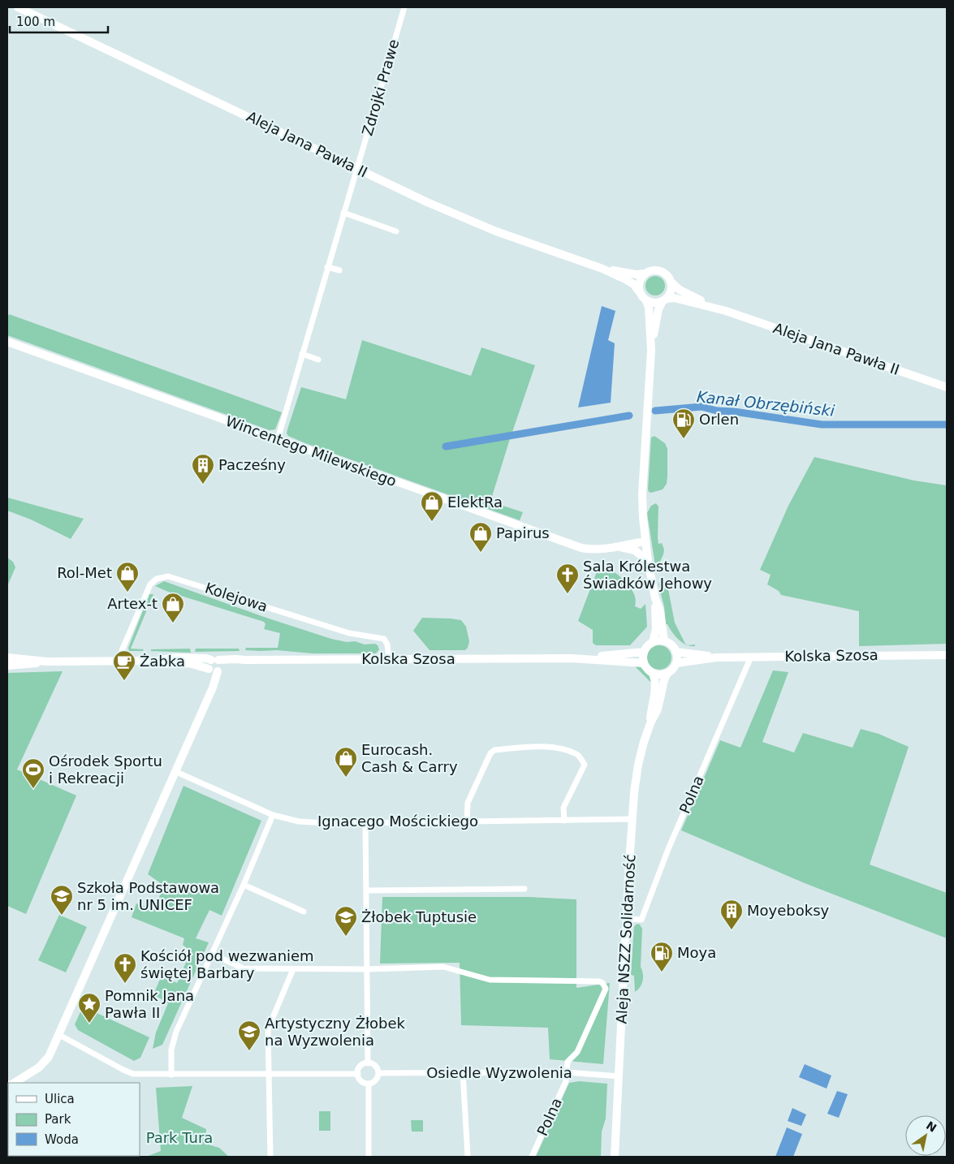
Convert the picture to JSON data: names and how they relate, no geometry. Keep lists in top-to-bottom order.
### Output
{
  "streets": {
    "street": [
      "Zdrojki Prawe",
      "Aleja Jana Pawła II",
      "Wincentego Milewskiego",
      "Kolejowa",
      "Kolska Szosa",
      "Polna",
      "Ignacego Mościckiego",
      "Aleja NSZZ Solidarność",
      "Osiedle Wyzwolenia"
    ]
  },
  "crossings": [
    ["Zdrojki Prawe", "Aleja Jana Pawła II"],
    ["Zdrojki Prawe", "Wincentego Milewskiego"],
    ["Kolejowa", "Kolska Szosa"],
    ["Kolska Szosa", "Polna"],
    ["Kolska Szosa", "Aleja NSZZ Solidarność"],
    ["Polna", "Aleja NSZZ Solidarność"],
    ["Polna", "Osiedle Wyzwolenia"],
    ["Ignacego Mościckiego", "Aleja NSZZ Solidarność"],
    ["Aleja NSZZ Solidarność", "Osiedle Wyzwolenia"]
  ],
  "water": ["Kanał Obrzębiński"],
  "parks": ["Park Tura"],
  "places": {
    "fuel station": ["Orlen", "Moya"],
    "building": ["Pacześny", "Moyeboksy"],
    "shop": [
      "ElektRa",
      "Papirus",
      "Rol-Met",
      "Artex-t",
      "Eurocash. Cash & Carry"
    ],
    "church": ["Sala Królestwa Świadków Jehowy", "Kościół pod wezwaniem świętej Barbary"],
    "cafe": ["Żabka"],
    "sports": ["Ośrodek Sportu i Rekreacji"],
    "school or university": ["Szkoła Podstawowa nr 5 im. UNICEF", "Żłobek Tuptusie", "Artystyczny Żłobek na Wyzwolenia"],
    "place": ["Pomnik Jana Pawła II"]
  },
  "legend": ["Ulica", "Park", "Woda"],
  "scale_bar": "100 m",
  "north": "top right"
}
